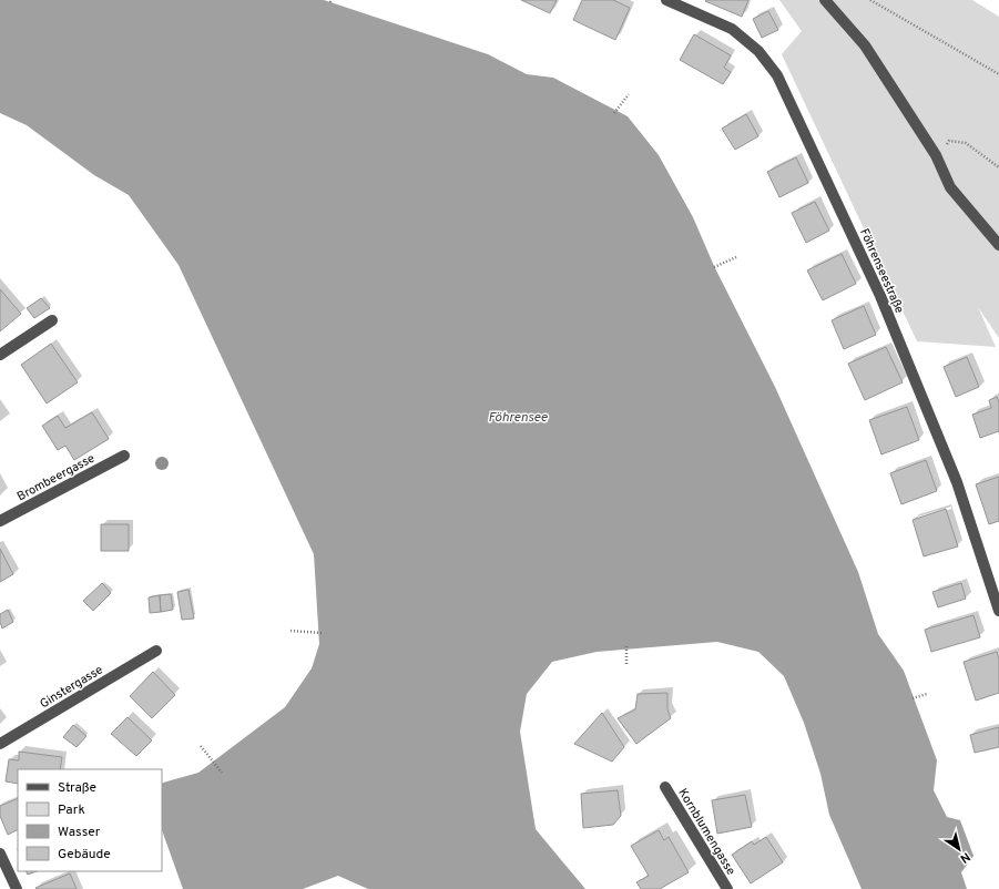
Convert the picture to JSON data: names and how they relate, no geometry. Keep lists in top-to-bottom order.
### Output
{
  "streets": {
    "street": [
      "Föhrenseestraße",
      "Brombeergasse",
      "Ginstergasse",
      "Kornblumengasse"
    ]
  },
  "water": ["Föhrensee"],
  "legend": [
    "Straße",
    "Park",
    "Wasser",
    "Gebäude"
  ],
  "north": "bottom right"
}
